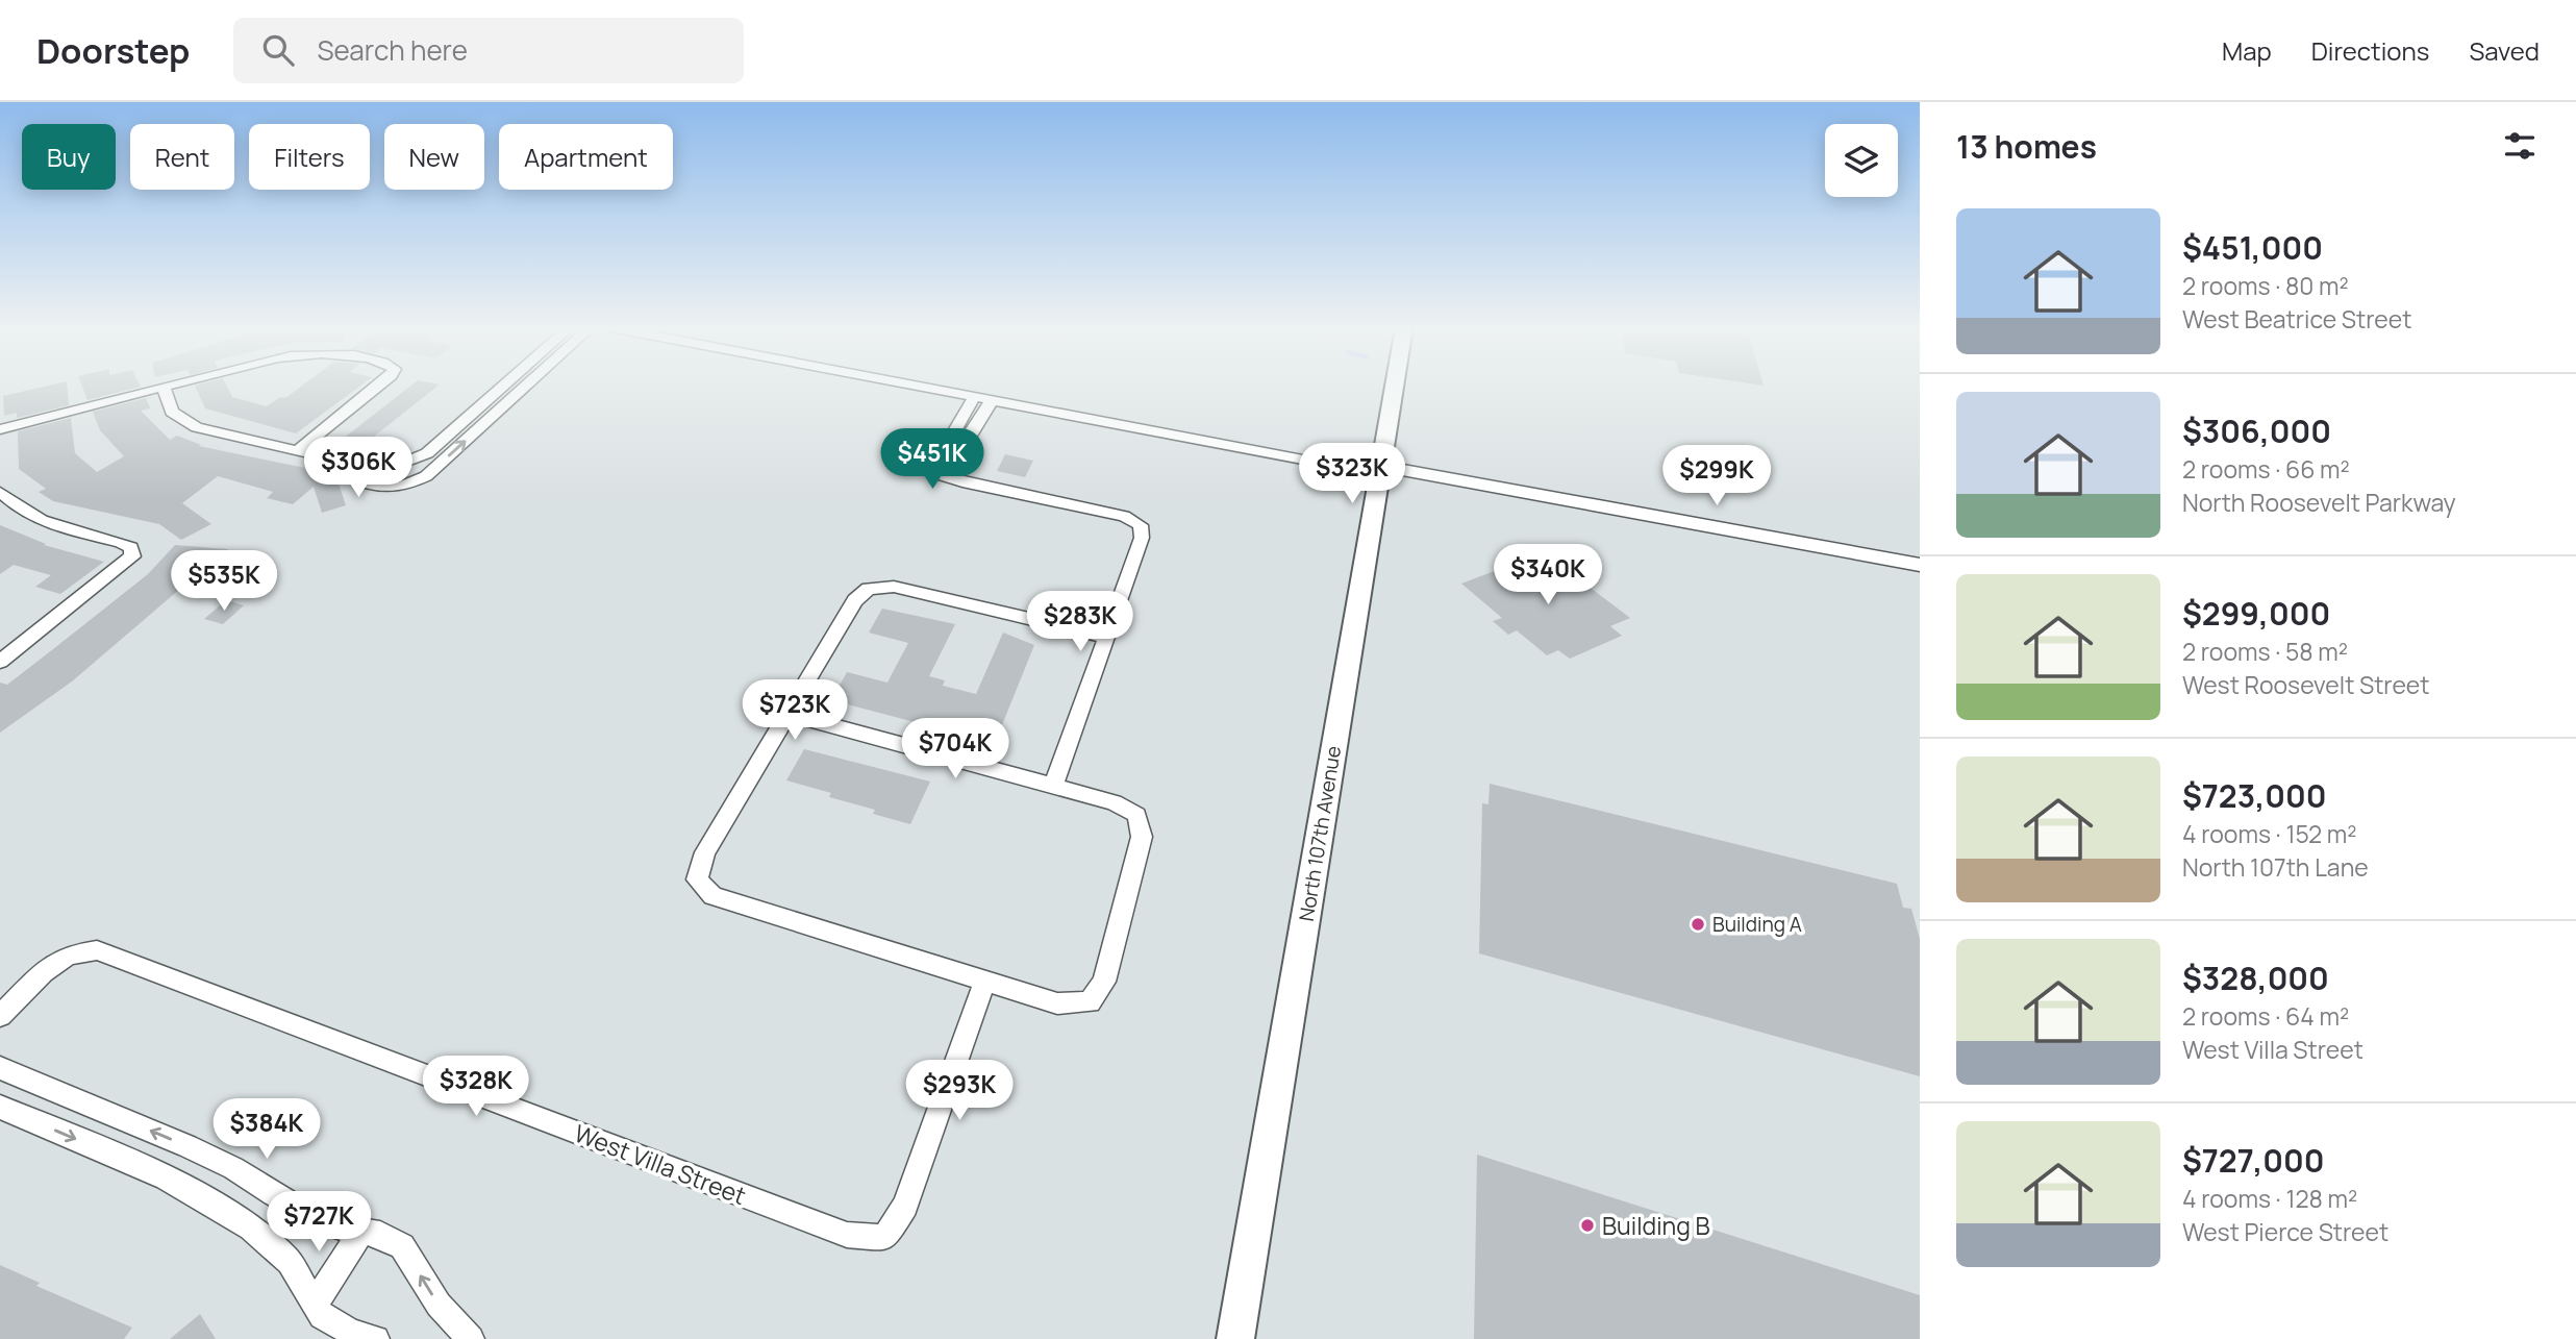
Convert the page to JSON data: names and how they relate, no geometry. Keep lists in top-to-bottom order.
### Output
{
  "streets": {
    "main road": ["North 107th Avenue"],
    "street": ["West Villa Street"]
  },
  "places": ["Building A", "Building B"],
  "page": {
    "header": "Doorstep",
    "search": "Search here",
    "nav": ["Map", "Directions", "Saved"],
    "heading": "13 homes",
    "chip": [
      "Buy",
      "Rent",
      "Filters",
      "New",
      "Apartment"
    ],
    "list": [
      {
        "name": "$451,000",
        "note": "2 rooms · 80 m² · West Beatrice Street"
      },
      {
        "name": "$306,000",
        "note": "2 rooms · 66 m² · North Roosevelt Parkway"
      },
      {
        "name": "$299,000",
        "note": "2 rooms · 58 m² · West Roosevelt Street"
      },
      {
        "name": "$723,000",
        "note": "4 rooms · 152 m² · North 107th Lane"
      },
      {
        "name": "$328,000",
        "note": "2 rooms · 64 m² · West Villa Street"
      },
      {
        "name": "$727,000",
        "note": "4 rooms · 128 m² · West Pierce Street"
      }
    ],
    "price": [
      "$451K",
      "$306K",
      "$323K",
      "$299K",
      "$340K",
      "$535K",
      "$283K",
      "$723K",
      "$704K",
      "$328K",
      "$293K",
      "$384K",
      "$727K"
    ]
  }
}
